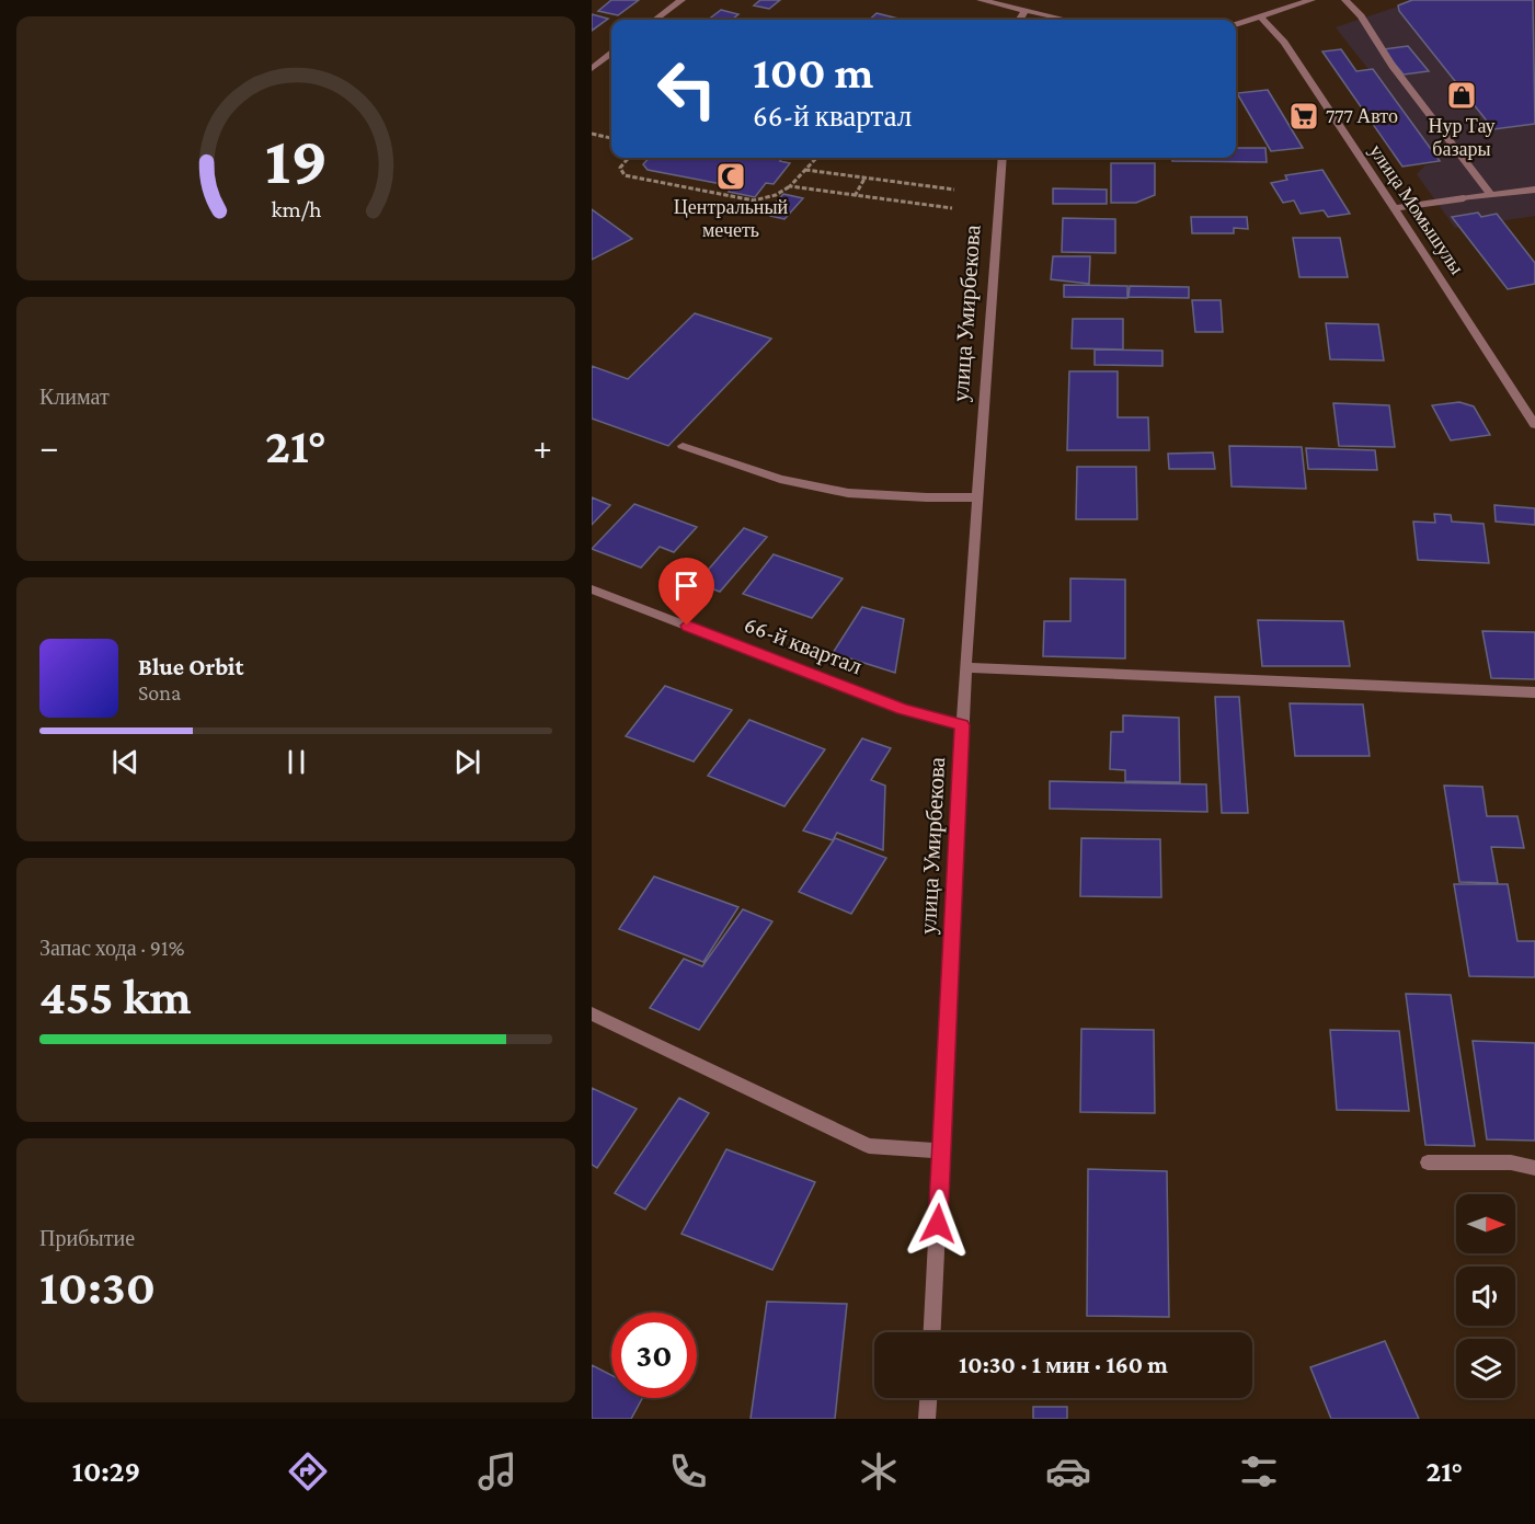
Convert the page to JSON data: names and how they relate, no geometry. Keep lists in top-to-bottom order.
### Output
{
  "streets": {
    "street": ["улица Момышулы", "улица Умирбекова", "66-й квартал"]
  },
  "crossings": [
    ["улица Умирбекова", "66-й квартал"]
  ],
  "places": {
    "shop": ["Нур Тау базары"],
    "supermarket": ["777 Авто"],
    "mosque": ["Центральный мечеть"]
  },
  "north": "right",
  "page": {
    "turn": ["100 m", "66-й квартал"],
    "tile": [
      "Климат",
      ["Запас хода · 91%", "455 km"],
      ["Прибытие", "10:30"]
    ],
    "heat": ["−", "21°", "+"],
    "song": ["Blue Orbit", "Sona"],
    "limit": "30",
    "trip": "10:30 · 1 мин · 160 m",
    "tabs": ["10:29", "21°"],
    "gauge": ["19", "km/h"]
  }
}
